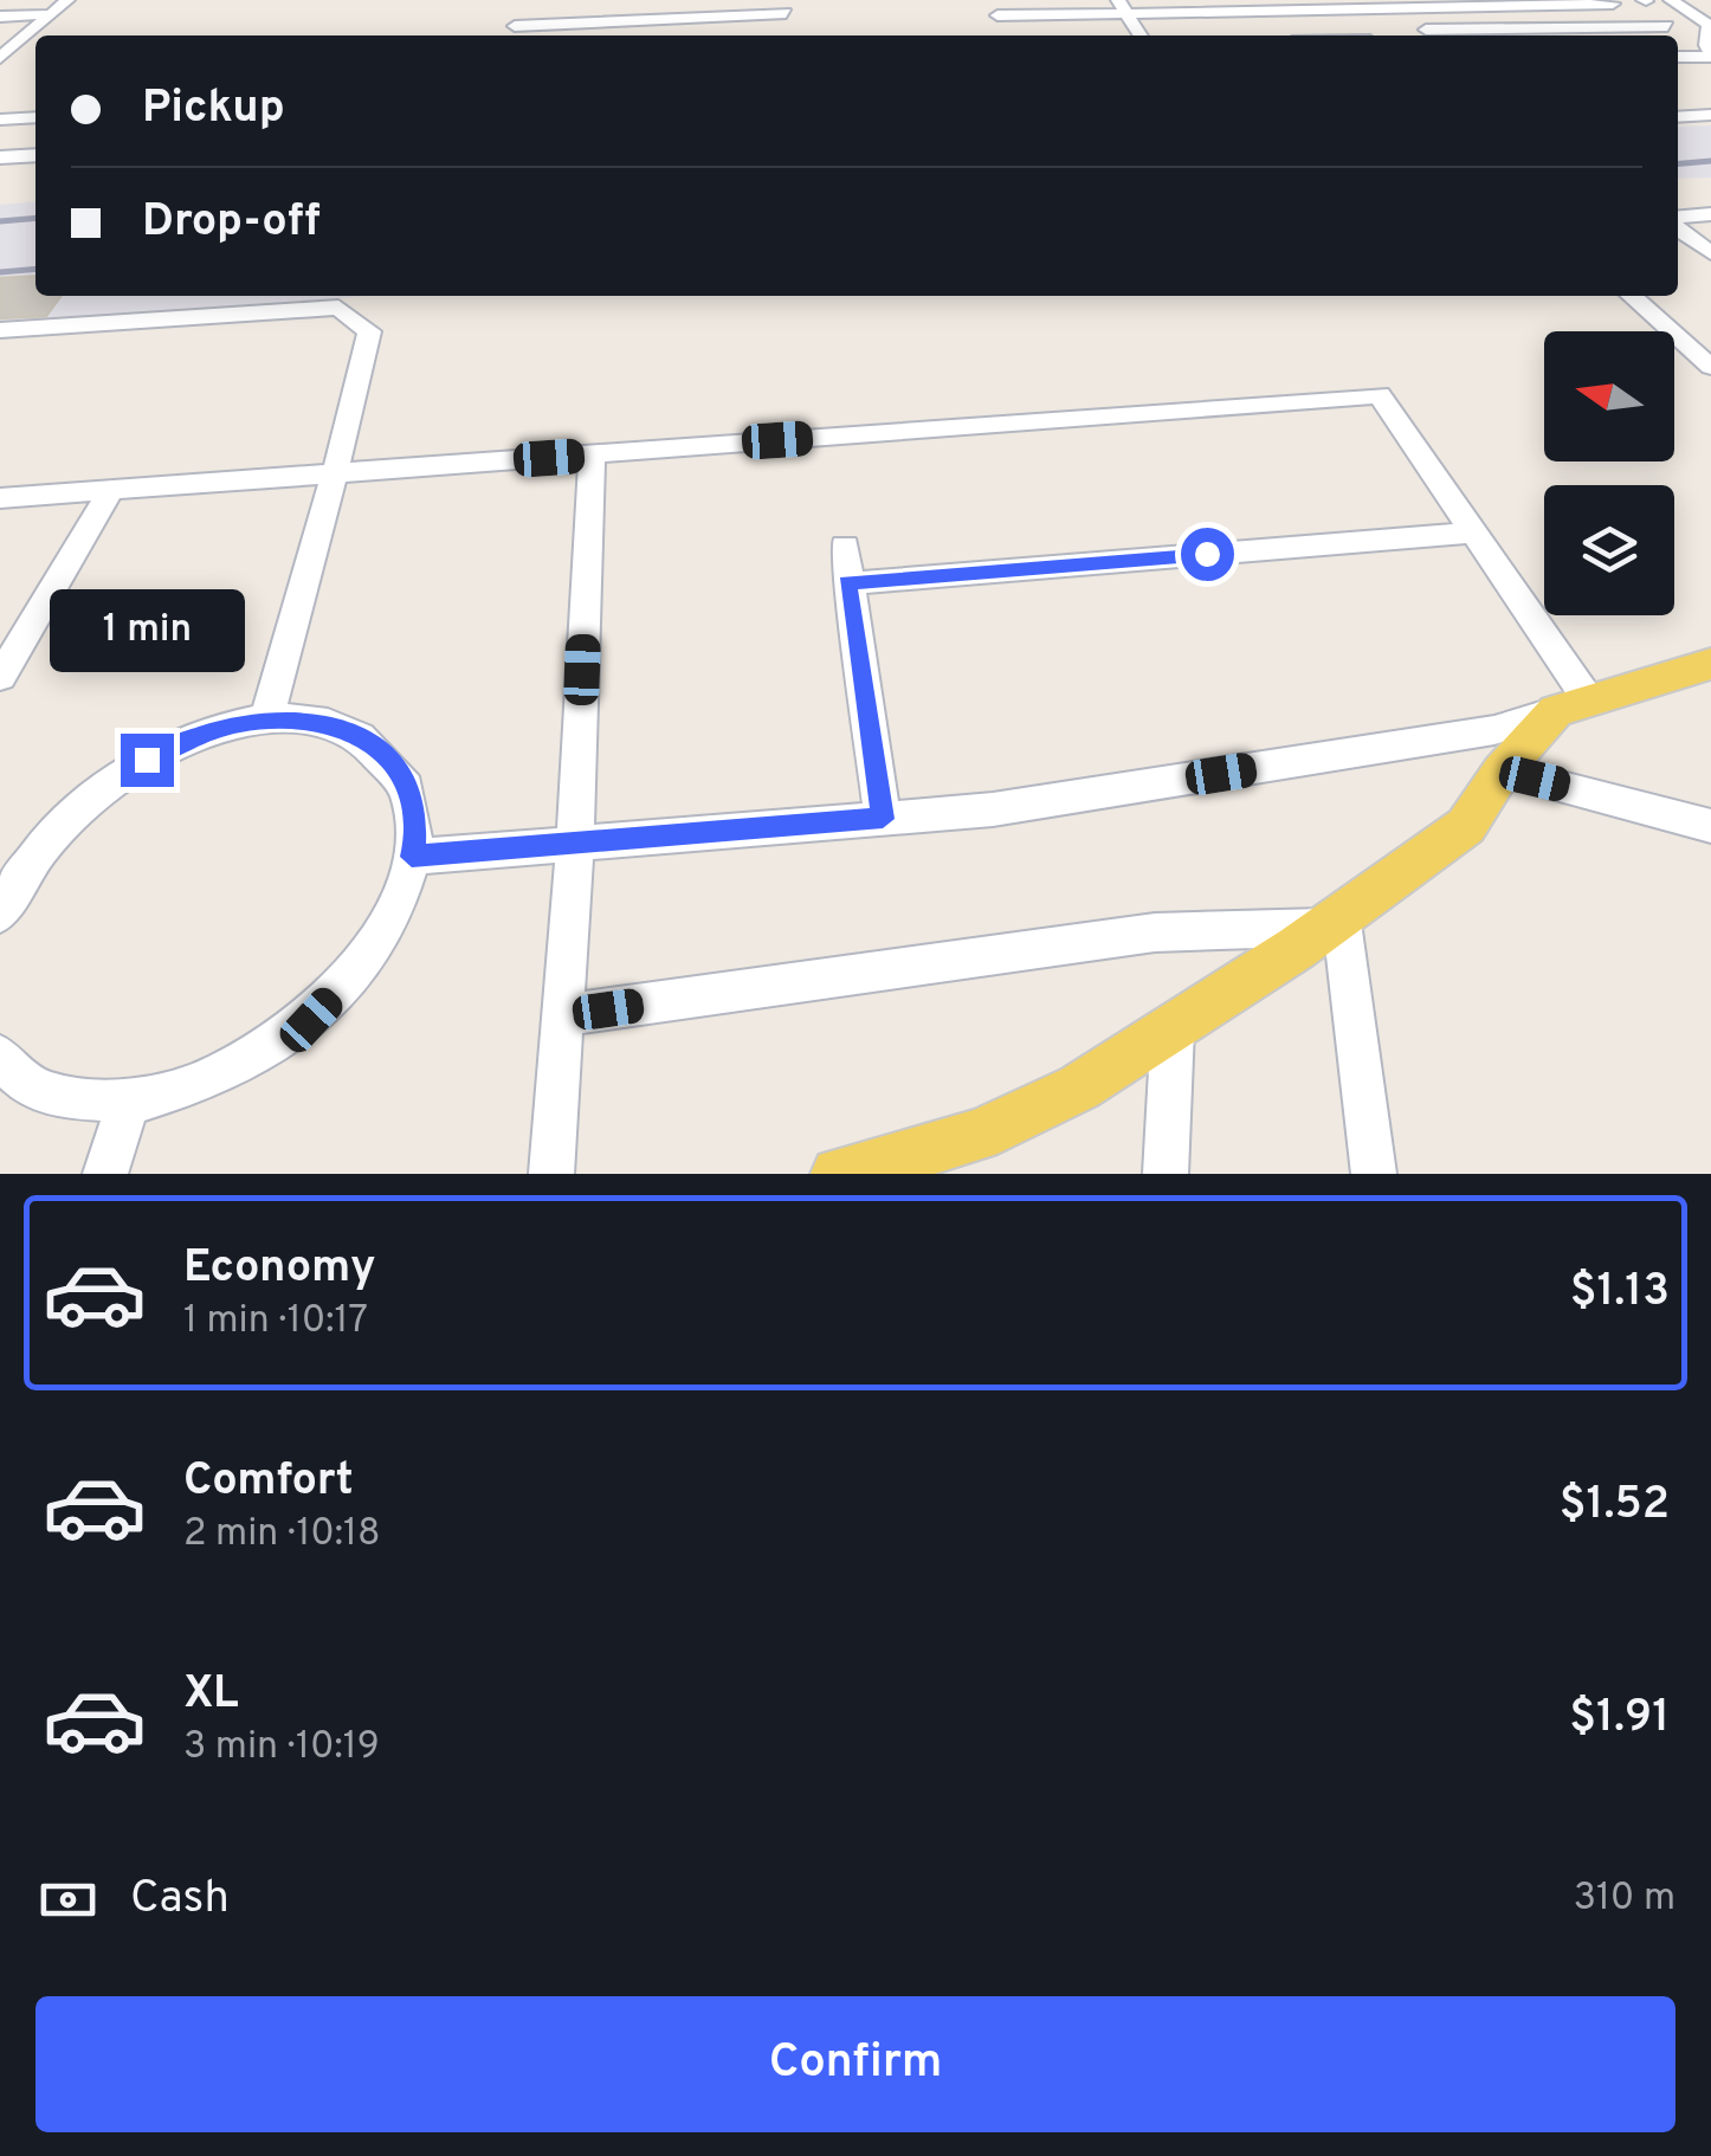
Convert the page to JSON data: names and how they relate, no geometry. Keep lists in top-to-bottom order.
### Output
{
  "north": "left",
  "page": {
    "banner": ["Pickup", "Drop-off"],
    "bubble": "1 min",
    "list": [
      {
        "name": "Economy",
        "note": "1 min · 10:17",
        "value": "$1.13"
      },
      {
        "name": "Comfort",
        "note": "2 min · 10:18",
        "value": "$1.52"
      },
      {
        "name": "XL",
        "note": "3 min · 10:19",
        "value": "$1.91"
      }
    ],
    "pay": ["Cash", "310 m"],
    "buttons": "Confirm"
  }
}
